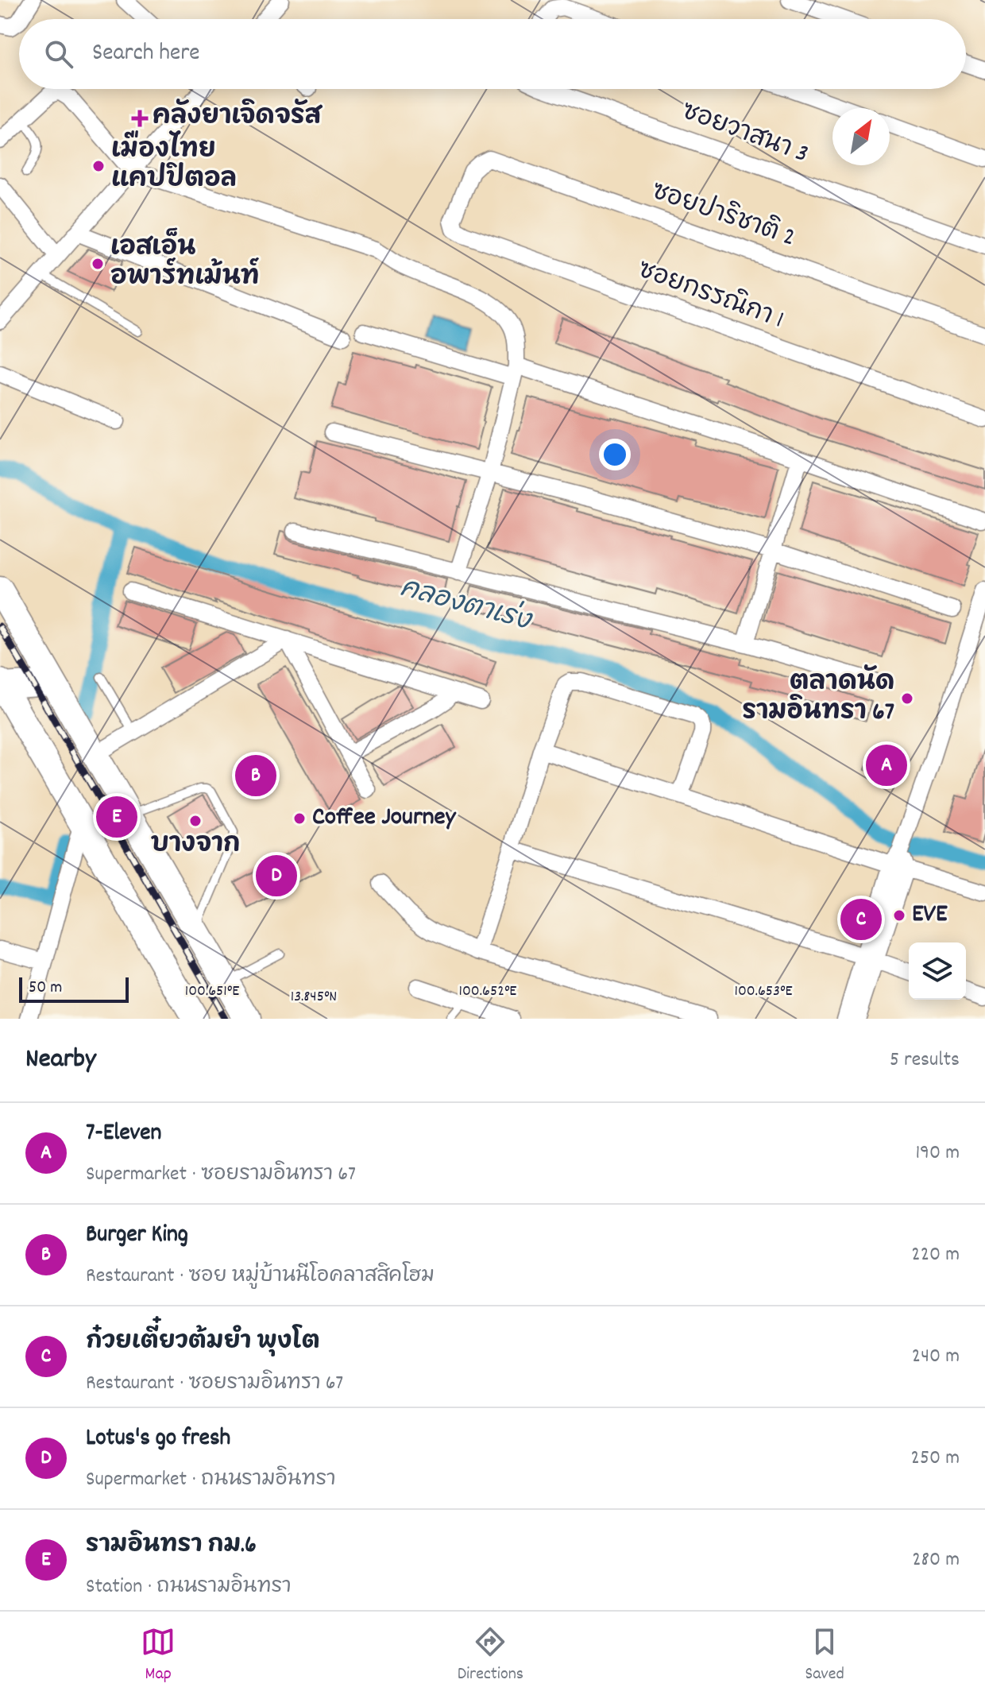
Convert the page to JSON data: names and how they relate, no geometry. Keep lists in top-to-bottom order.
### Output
{
  "streets": {
    "street": ["ซอยวาสนา 3", "ซอยปาริชาติ 2", "ซอยกรรณิกา 1"]
  },
  "crossings": [
    ["ซอยปาริชาติ 2", "ซอยกรรณิกา 1"]
  ],
  "water": ["คลองตาเร่ง"],
  "places": {
    "health": ["คลังยาเจิดจรัส"],
    "other": [
      "เมืองไทย แคปปิตอล",
      "เอสเอ็น อพาร์ทเม้นท์",
      "ตลาดนัด รามอินทรา 67",
      "Coffee Journey",
      "บางจาก",
      "EVE"
    ]
  },
  "scale_bar": "50 m",
  "north": "top right",
  "page": {
    "search": "Search here",
    "pins": [
      "A",
      "B",
      "E",
      "D",
      "C"
    ],
    "scale": "50 m",
    "heading": ["Nearby", "5 results"],
    "list": [
      {
        "mark": "A",
        "name": "7-Eleven",
        "note": "Supermarket · ซอยรามอินทรา 67",
        "value": "190 m"
      },
      {
        "mark": "B",
        "name": "Burger King",
        "note": "Restaurant · ซอย หมู่บ้านนีโอคลาสสิคโฮม",
        "value": "220 m"
      },
      {
        "mark": "C",
        "name": "ก๋วยเตี๋ยวต้มยำ พุงโต",
        "note": "Restaurant · ซอยรามอินทรา 67",
        "value": "240 m"
      },
      {
        "mark": "D",
        "name": "Lotus's go fresh",
        "note": "Supermarket · ถนนรามอินทรา",
        "value": "250 m"
      },
      {
        "mark": "E",
        "name": "รามอินทรา กม.6",
        "note": "Station · ถนนรามอินทรา",
        "value": "280 m"
      }
    ],
    "nav": ["Map", "Directions", "Saved"]
  },
  "coordinates": [
    "100.651°E",
    "100.652°E",
    "100.653°E",
    "13.845°N"
  ]
}
